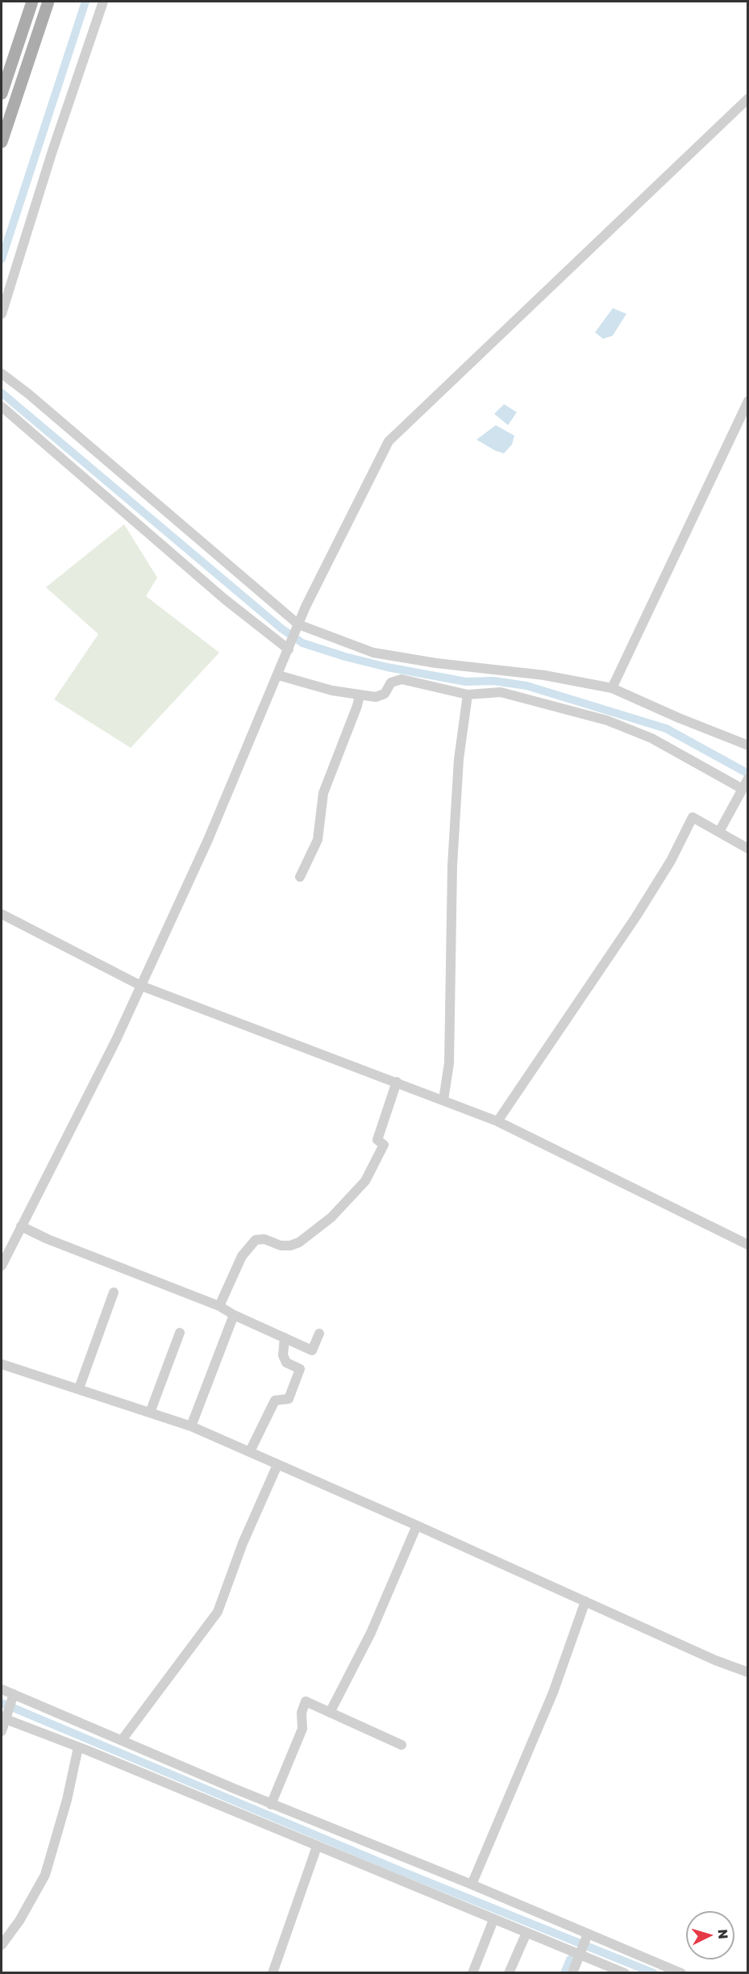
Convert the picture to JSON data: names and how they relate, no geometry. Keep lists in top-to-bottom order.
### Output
{
  "north": "right"
}
